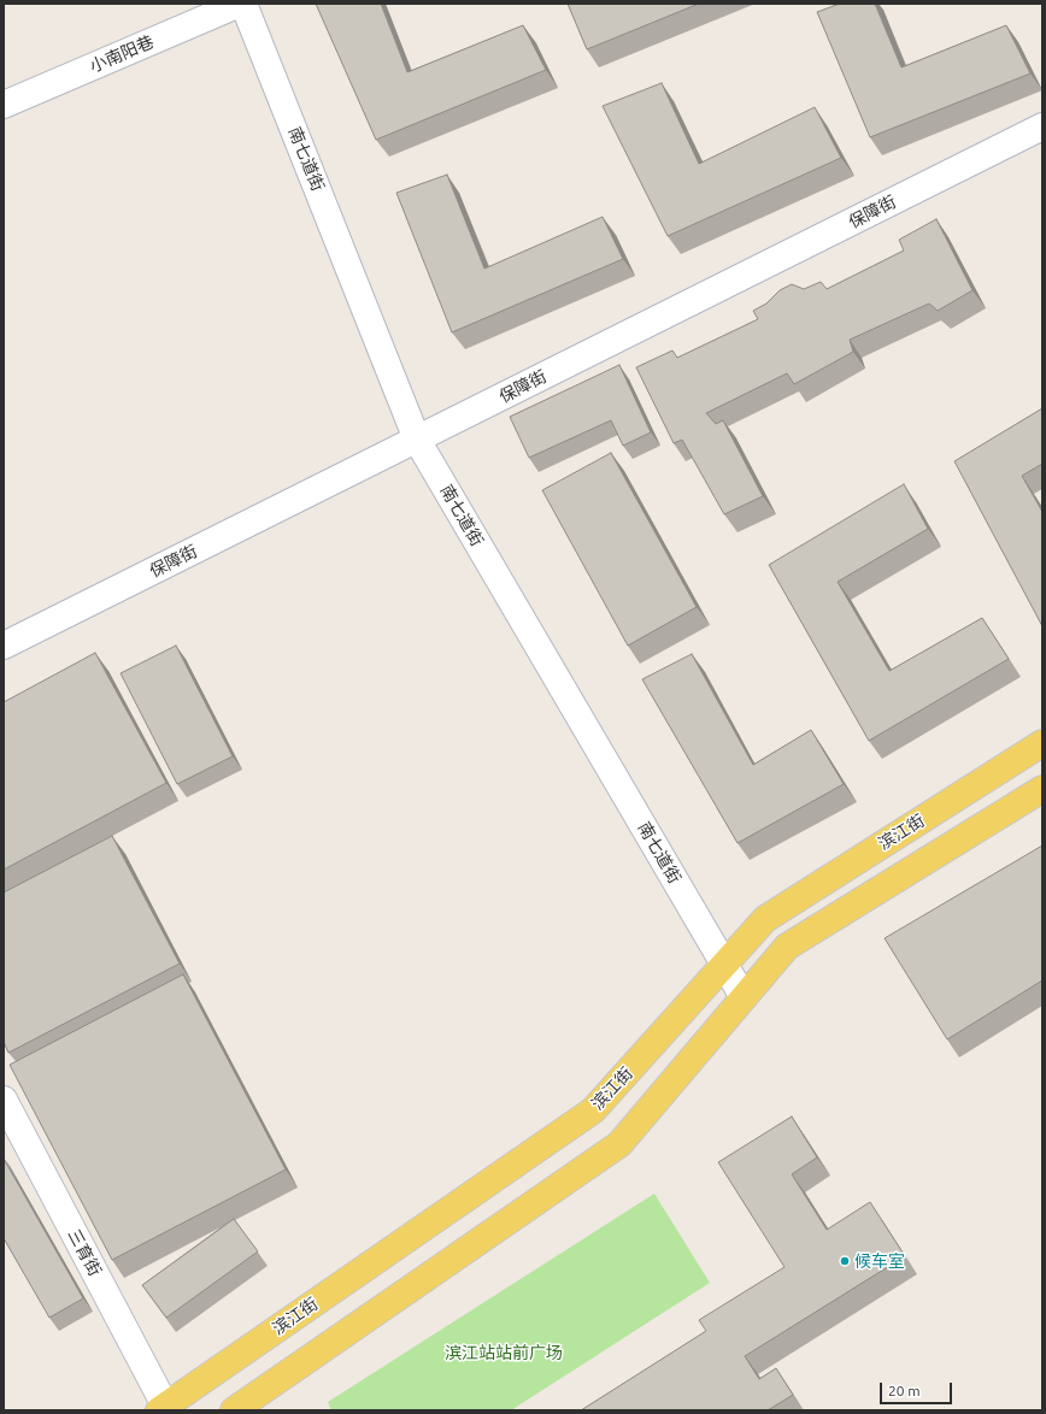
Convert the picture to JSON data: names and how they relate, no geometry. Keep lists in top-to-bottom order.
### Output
{
  "streets": {
    "main road": ["滨江街"],
    "street": [
      "小南阳巷",
      "南七道街",
      "保障街",
      "三育街"
    ]
  },
  "crossings": [
    ["南七道街", "保障街"],
    ["南七道街", "滨江街"],
    ["滨江街", "三育街"]
  ],
  "parks": ["滨江站站前广场"],
  "places": ["候车室"],
  "scale_bar": "20 m"
}
